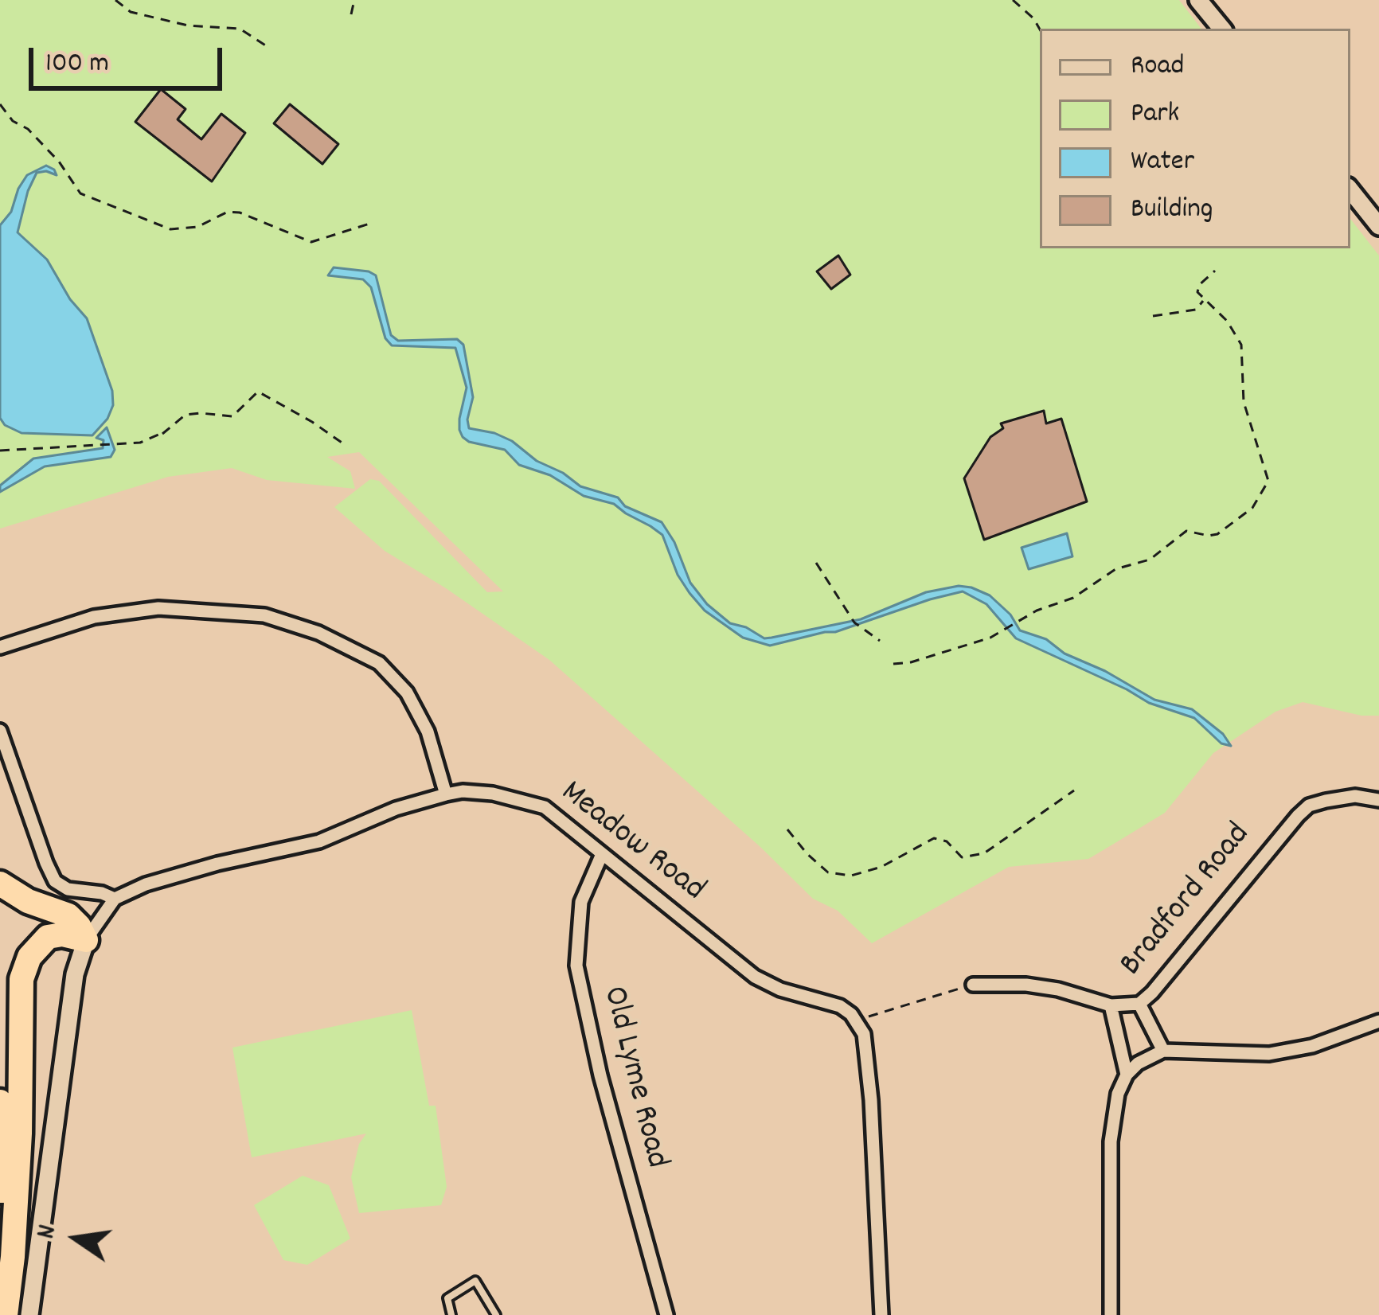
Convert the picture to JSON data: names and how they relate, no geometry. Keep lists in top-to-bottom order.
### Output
{
  "streets": {
    "street": ["Meadow Road", "Bradford Road", "Old Lyme Road"]
  },
  "crossings": [
    ["Meadow Road", "Old Lyme Road"]
  ],
  "legend": [
    "Road",
    "Park",
    "Water",
    "Building"
  ],
  "scale_bar": "100 m",
  "north": "left"
}
